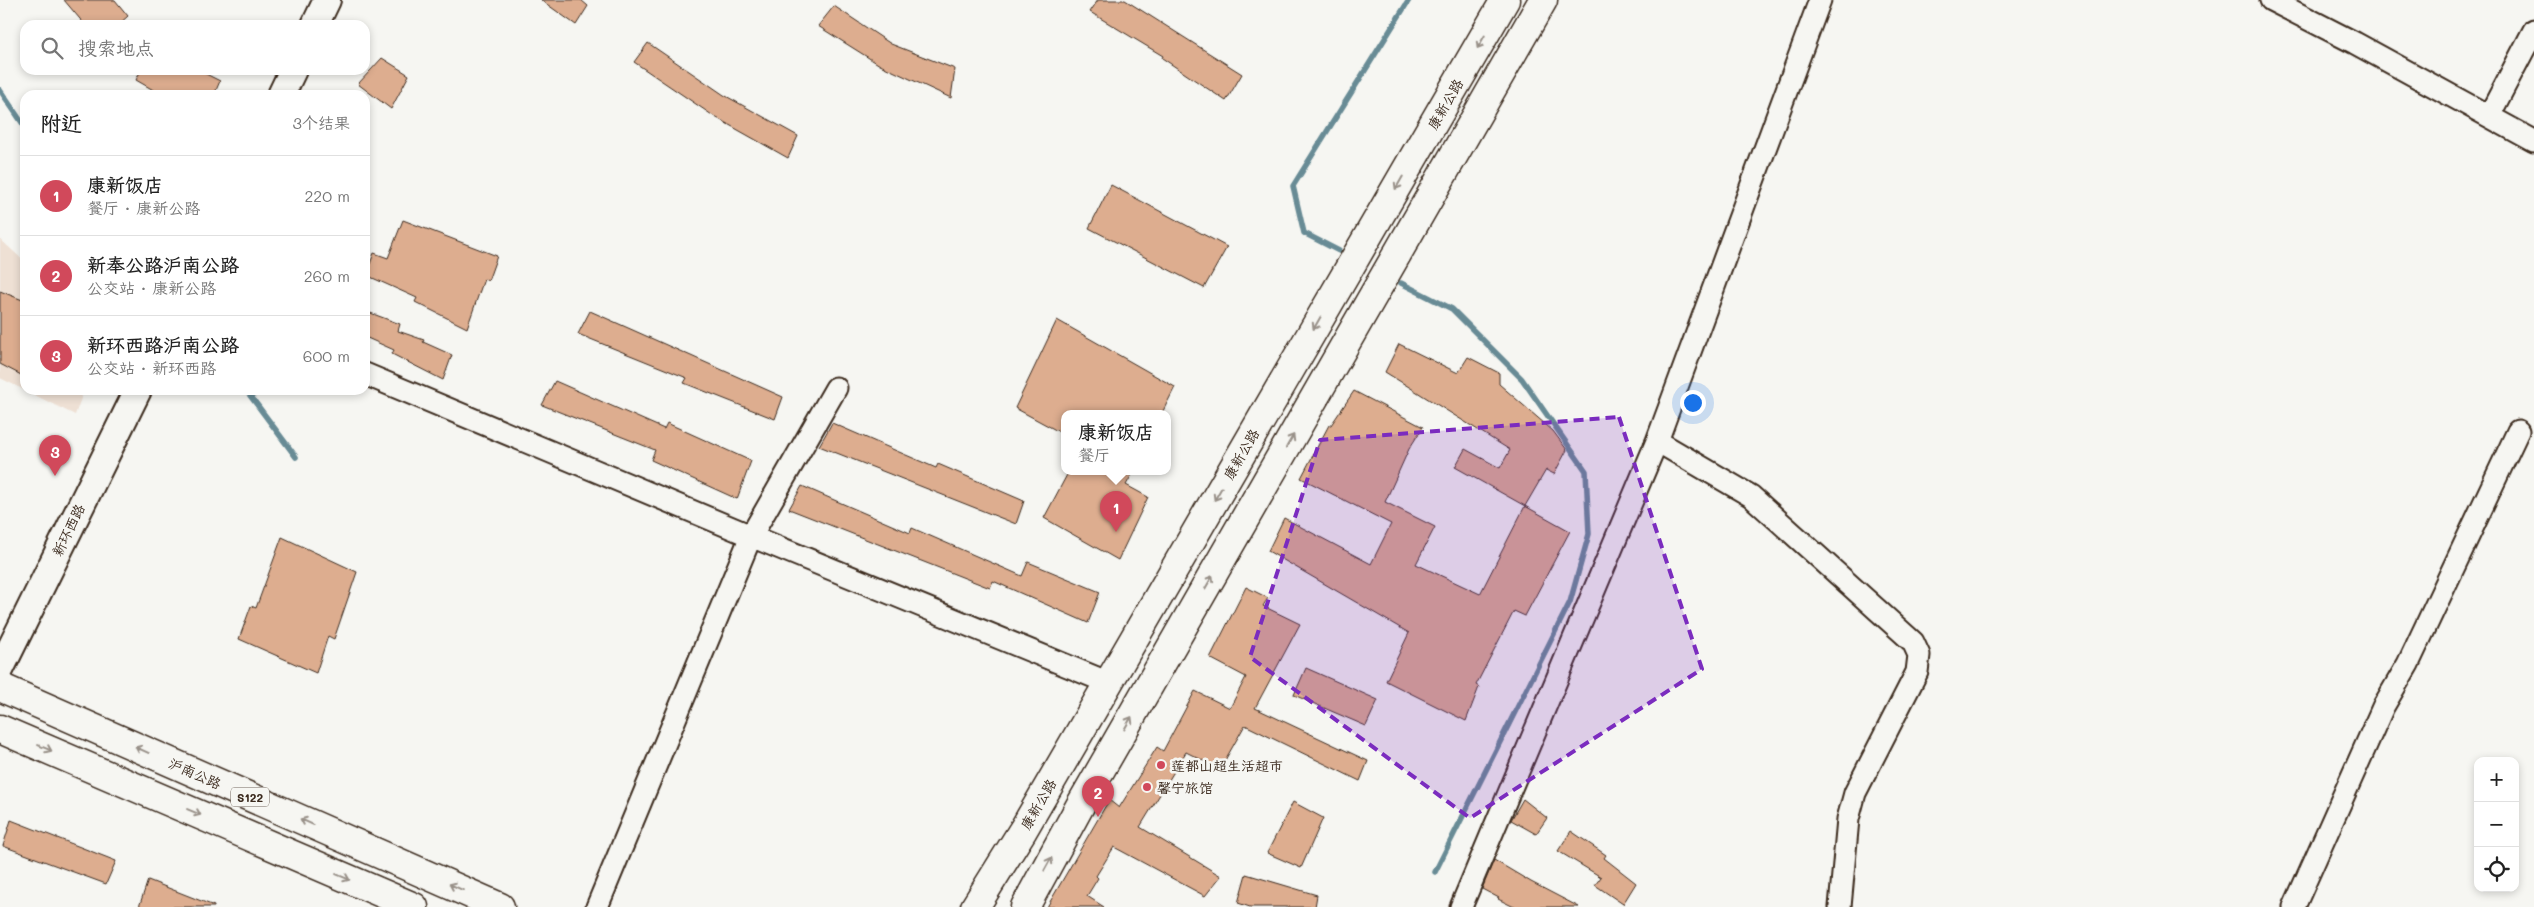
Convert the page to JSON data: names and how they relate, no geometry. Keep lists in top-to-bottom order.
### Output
{
  "streets": {
    "main road": ["康新公路", "沪南公路", "S122"],
    "street": ["新环西路"]
  },
  "places": ["莲都山超生活超市", "馨宁旅馆"],
  "page": {
    "search": "搜索地点",
    "heading": ["附近", "3个结果"],
    "list": [
      {
        "mark": "1",
        "name": "康新饭店",
        "note": "餐厅 · 康新公路",
        "value": "220 m"
      },
      {
        "mark": "2",
        "name": "新奉公路沪南公路",
        "note": "公交站 · 康新公路",
        "value": "260 m"
      },
      {
        "mark": "3",
        "name": "新环西路沪南公路",
        "note": "公交站 · 新环西路",
        "value": "600 m"
      }
    ],
    "popup": ["康新饭店", "餐厅"],
    "pins": ["3", "1", "2"],
    "map_buttons": ["+", "−"]
  }
}
